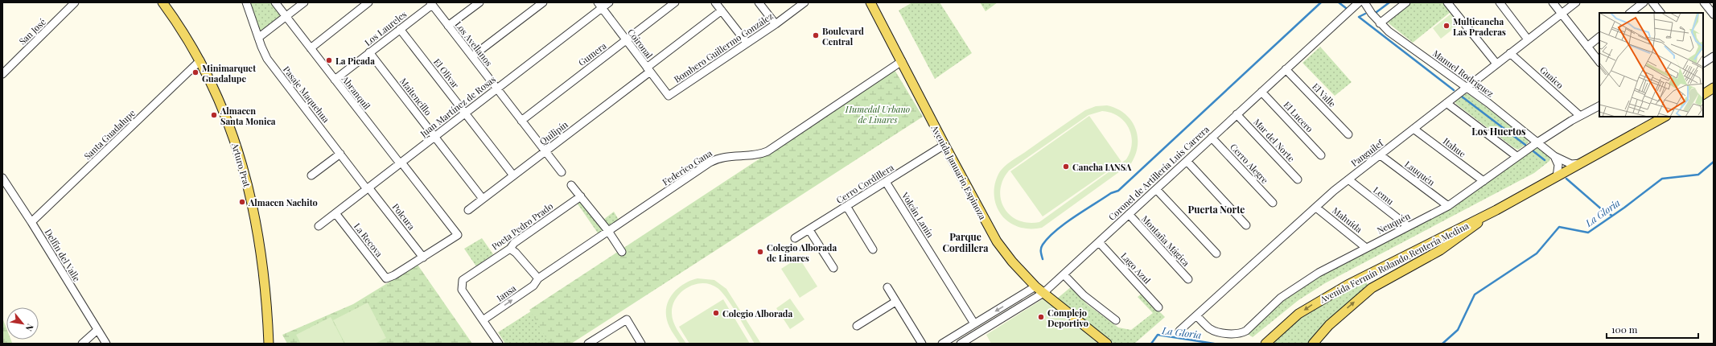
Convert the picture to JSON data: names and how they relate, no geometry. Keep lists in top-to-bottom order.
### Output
{
  "streets": {
    "main road": ["Arturo Prat", "Avenida Januario Espinoza", "Avenida Fermín Rolando Rentería Medina"],
    "street": [
      "Los Laureles",
      "San José",
      "Los Avellanos",
      "Coironal",
      "Bombero Guillermo González",
      "Gumera",
      "El Olivar",
      "Manuel Rodríguez",
      "Guaico",
      "Abranquil",
      "Pasaje Maquehua",
      "El Valle",
      "Maitencillo",
      "Juan Martínez de Rosas",
      "El Lucero",
      "Quilipín",
      "Santa Guadalupe",
      "Mar del Norte",
      "Itahue",
      "Panguilef",
      "Cerro Alegre",
      "Federico Gana",
      "Coronel de Artillería Luis Carrera",
      "Lauquén",
      "Cerro Cordillera",
      "Lemu",
      "Volcán Lanín",
      "Polcura",
      "Mahuida",
      "Neuquén",
      "Poeta Pedro Prado",
      "La Recova",
      "Montaña Mágica",
      "Delfín del Valle",
      "Lago Azul",
      "Iansa"
    ]
  },
  "crossings": [
    ["Los Laureles", "Los Avellanos"],
    ["Los Laureles", "El Olivar"],
    ["Los Laureles", "Abranquil"],
    ["Los Laureles", "Maitencillo"],
    ["Los Avellanos", "Gumera"],
    ["Los Avellanos", "Juan Martínez de Rosas"],
    ["Los Avellanos", "Quilipín"],
    ["Coironal", "Bombero Guillermo González"],
    ["Coironal", "Gumera"],
    ["Coironal", "Juan Martínez de Rosas"],
    ["Coironal", "Quilipín"],
    ["El Olivar", "Juan Martínez de Rosas"],
    ["El Olivar", "Quilipín"],
    ["Manuel Rodríguez", "Panguilef"],
    ["Manuel Rodríguez", "Neuquén"],
    ["Manuel Rodríguez", "Avenida Fermín Rolando Rentería Medina"],
    ["Guaico", "Panguilef"],
    ["Guaico", "Neuquén"],
    ["Abranquil", "Juan Martínez de Rosas"],
    ["Abranquil", "Polcura"],
    ["Abranquil", "La Recova"],
    ["Pasaje Maquehua", "Juan Martínez de Rosas"],
    ["Pasaje Maquehua", "Polcura"],
    ["El Valle", "Coronel de Artillería Luis Carrera"],
    ["Maitencillo", "Juan Martínez de Rosas"],
    ["Maitencillo", "Quilipín"],
    ["Juan Martínez de Rosas", "Polcura"],
    ["Juan Martínez de Rosas", "La Recova"],
    ["El Lucero", "Coronel de Artillería Luis Carrera"],
    ["Santa Guadalupe", "Arturo Prat"],
    ["Santa Guadalupe", "Delfín del Valle"],
    ["Mar del Norte", "Coronel de Artillería Luis Carrera"],
    ["Itahue", "Panguilef"],
    ["Itahue", "Neuquén"],
    ["Panguilef", "Lauquén"],
    ["Panguilef", "Lemu"],
    ["Panguilef", "Mahuida"],
    ["Panguilef", "Neuquén"],
    ["Cerro Alegre", "Coronel de Artillería Luis Carrera"],
    ["Federico Gana", "Avenida Januario Espinoza"],
    ["Federico Gana", "Iansa"],
    ["Avenida Januario Espinoza", "Coronel de Artillería Luis Carrera"],
    ["Avenida Januario Espinoza", "Cerro Cordillera"],
    ["Coronel de Artillería Luis Carrera", "Montaña Mágica"],
    ["Coronel de Artillería Luis Carrera", "Lago Azul"],
    ["Lauquén", "Neuquén"],
    ["Cerro Cordillera", "Volcán Lanín"],
    ["Lemu", "Neuquén"],
    ["Polcura", "La Recova"],
    ["Mahuida", "Neuquén"],
    ["Poeta Pedro Prado", "Iansa"]
  ],
  "one_way": ["Iansa"],
  "districts": ["Los Huertos", "Puerta Norte", "Parque Cordillera"],
  "water": ["La Gloria"],
  "parks": ["Humedal Urbano de Linares"],
  "places": [
    "Multicancha Las Praderas",
    "Boulevard Central",
    "La Picada",
    "Minimarquet Guadalupe",
    "Almacen Santa Monica",
    "Cancha IANSA",
    "Almacen Nachito",
    "Colegio Alborada de Linares",
    "Colegio Alborada",
    "Complejo Deportivo"
  ],
  "scale_bar": "100 m",
  "north": "bottom right"
}
